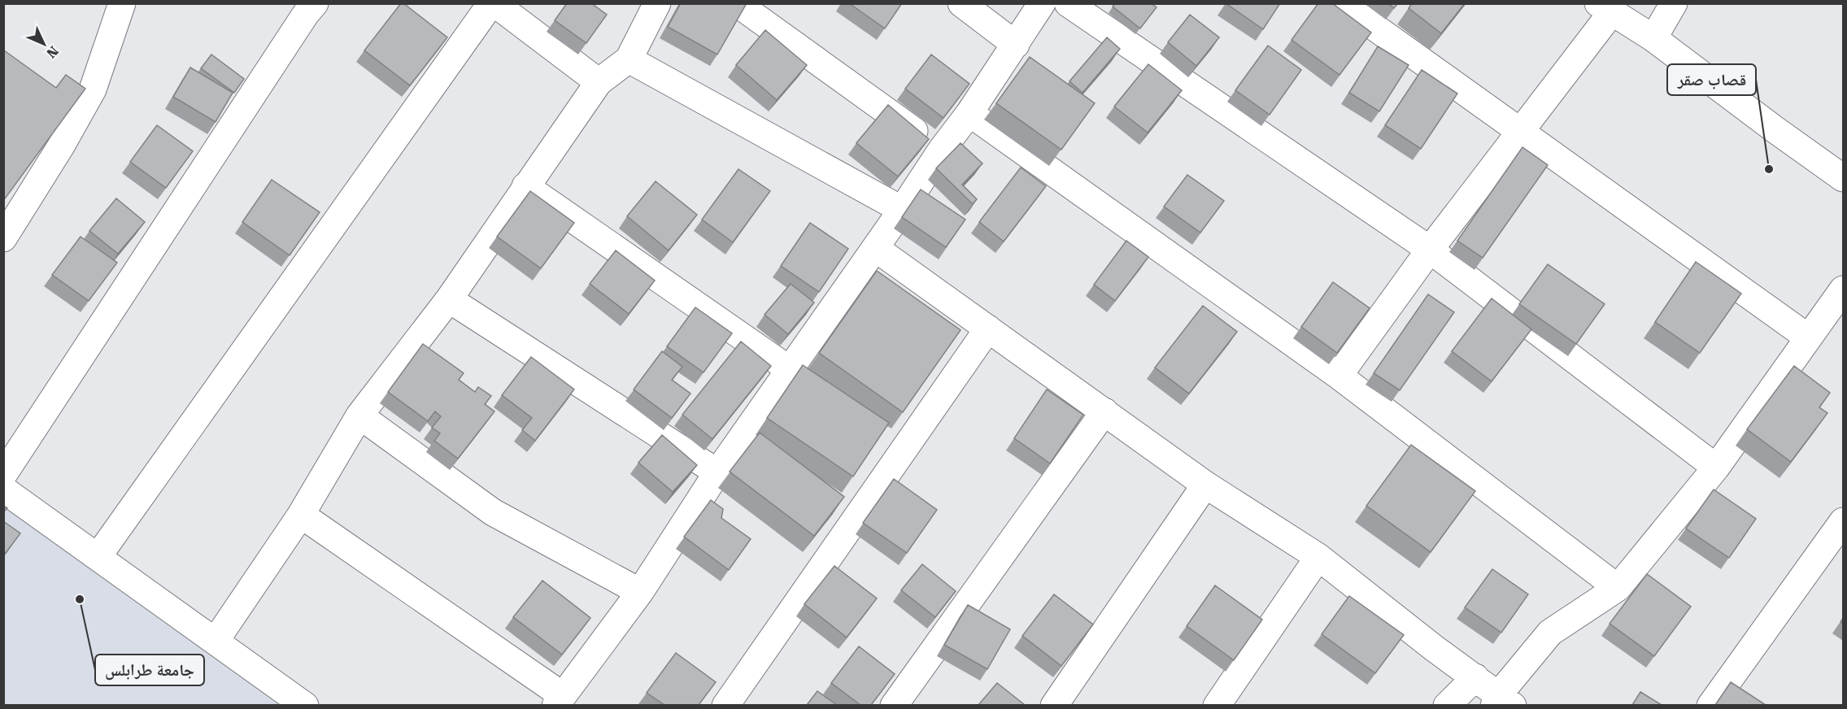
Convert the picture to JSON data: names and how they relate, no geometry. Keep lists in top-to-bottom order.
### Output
{
  "places": ["قصاب صقر", "جامعة طرابلس"],
  "north": "bottom right"
}
